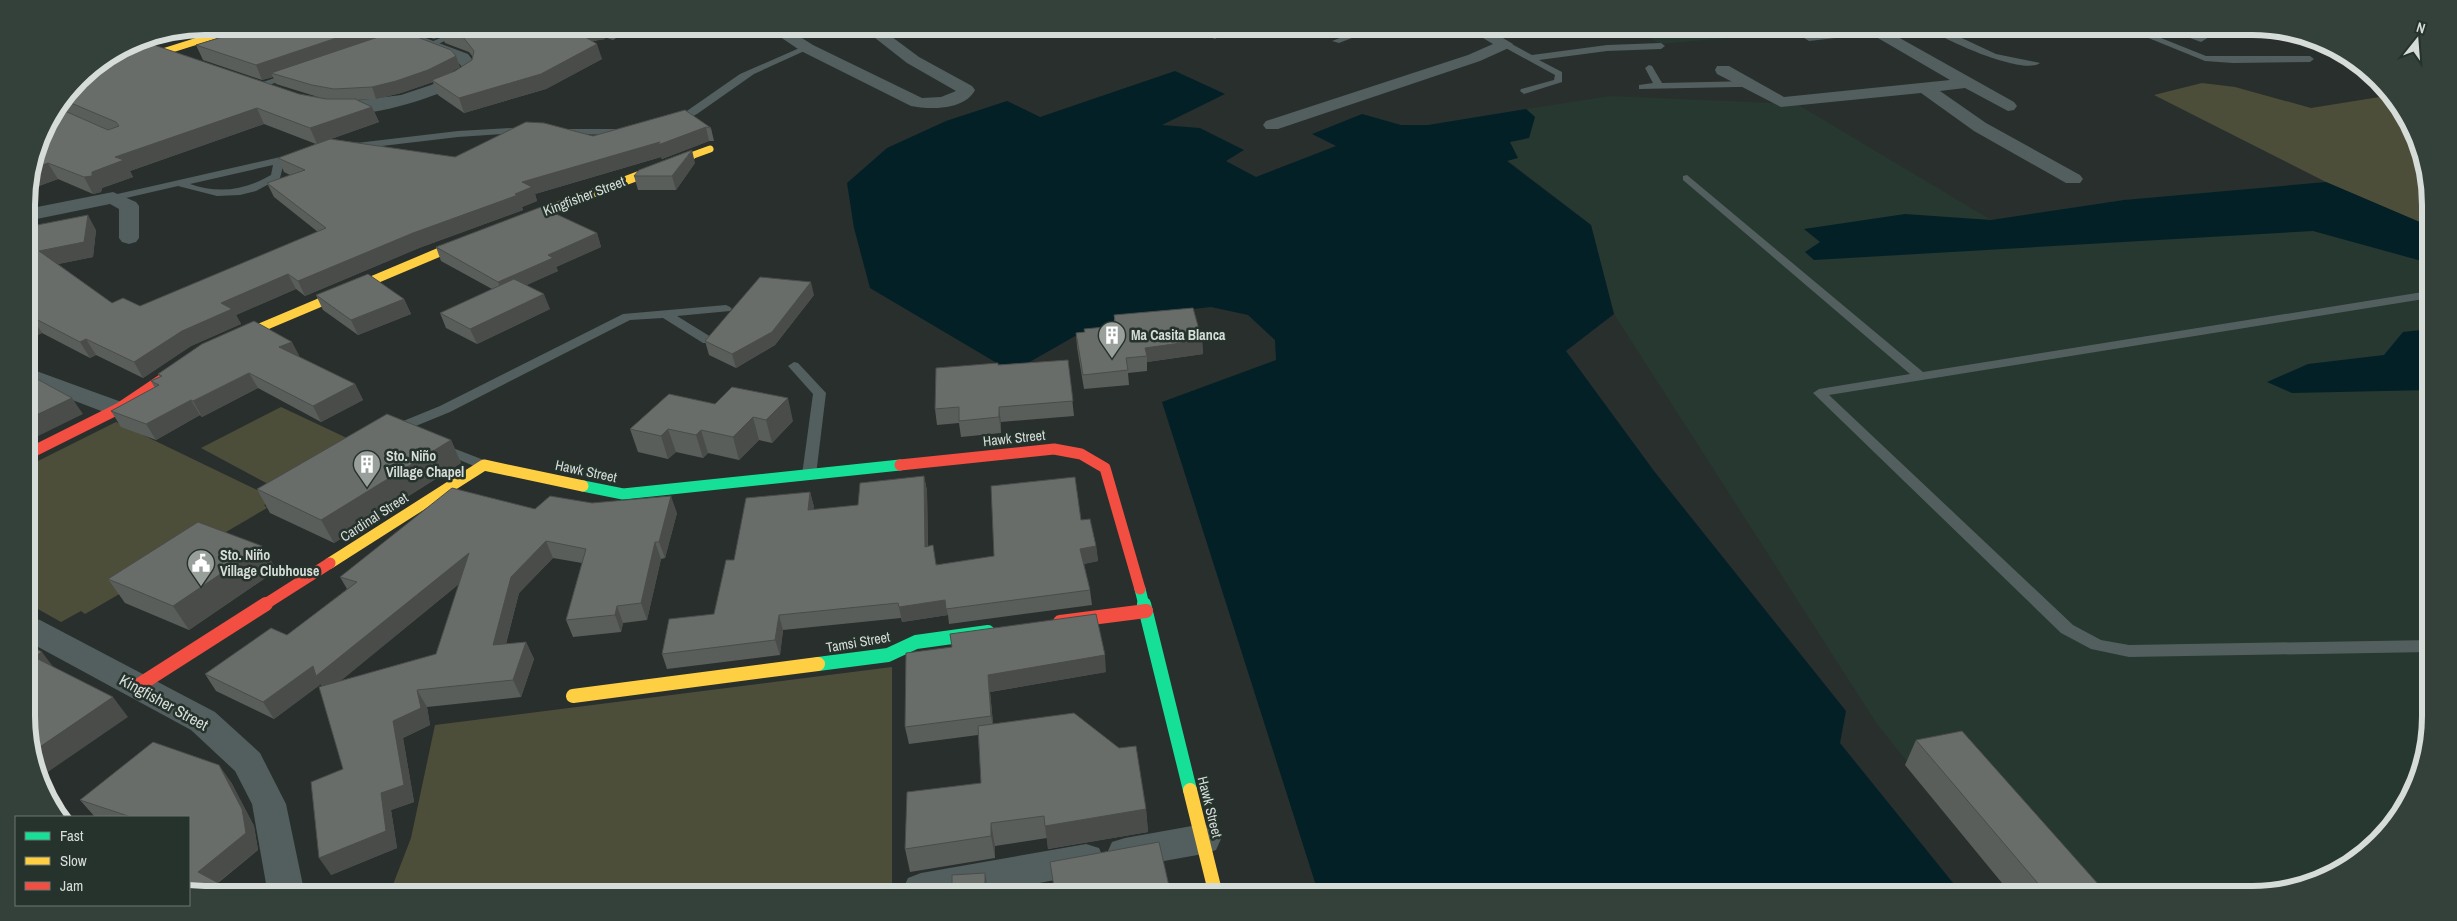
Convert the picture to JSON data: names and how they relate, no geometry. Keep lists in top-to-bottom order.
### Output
{
  "streets": {
    "street": [
      "Kingfisher Street",
      "Hawk Street",
      "Cardinal Street",
      "Tamsi Street"
    ]
  },
  "crossings": [
    ["Kingfisher Street", "Cardinal Street"],
    ["Hawk Street", "Cardinal Street"]
  ],
  "places": {
    "building": ["Ma Casita Blanca", "Sto. Niño Village Chapel"],
    "public building": ["Sto. Niño Village Clubhouse"]
  },
  "legend": ["Fast", "Slow", "Jam"],
  "north": "top"
}
